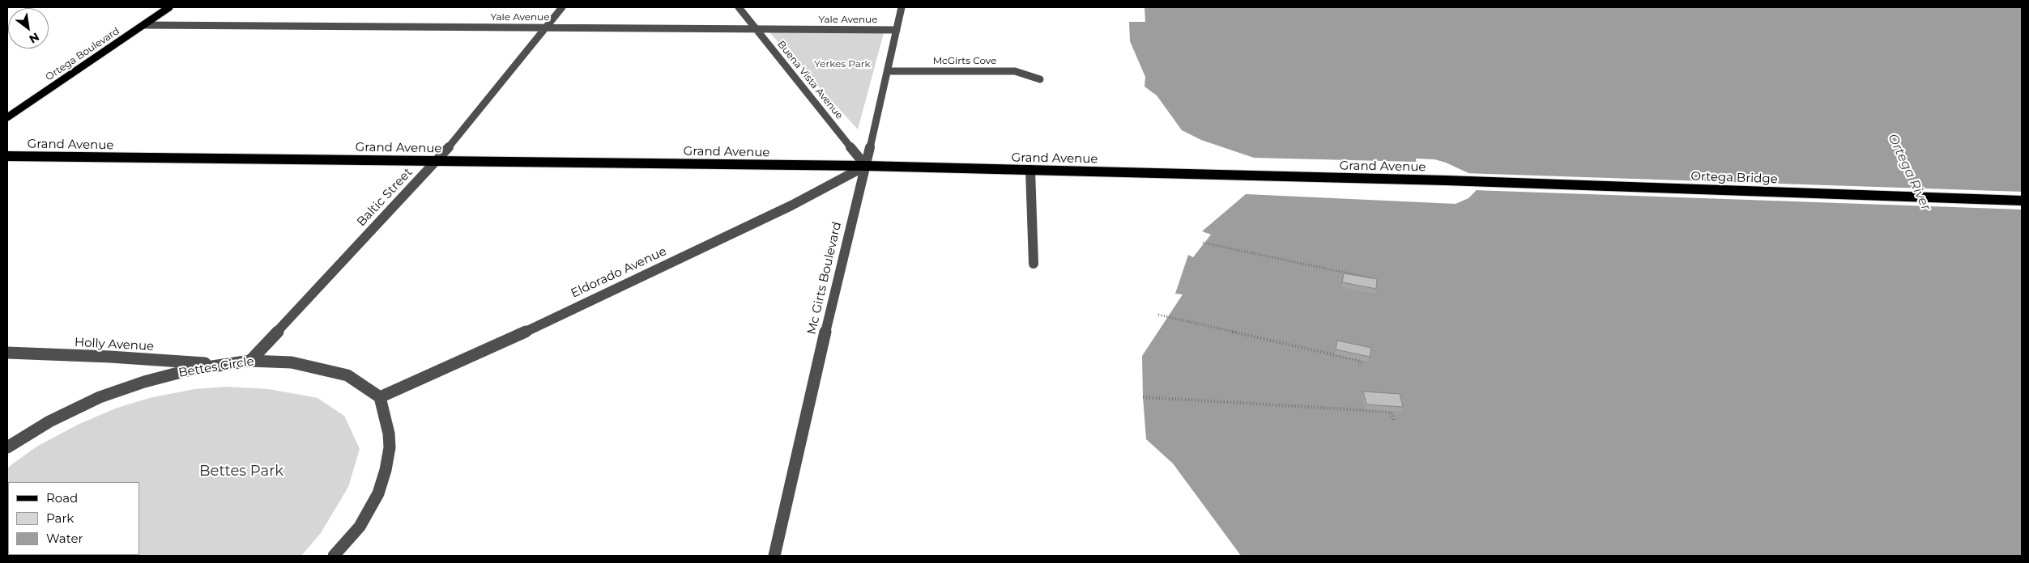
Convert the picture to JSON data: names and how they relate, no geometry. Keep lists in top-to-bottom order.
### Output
{
  "streets": {
    "main road": ["Ortega Boulevard", "Grand Avenue", "Ortega Bridge"],
    "street": [
      "Yale Avenue",
      "McGirts Cove",
      "Buena Vista Avenue",
      "Baltic Street",
      "Eldorado Avenue",
      "Mc Girts Boulevard",
      "Holly Avenue",
      "Bettes Circle"
    ]
  },
  "crossings": [
    ["Yale Avenue", "Ortega Boulevard"],
    ["Yale Avenue", "Buena Vista Avenue"],
    ["Yale Avenue", "Baltic Street"],
    ["Yale Avenue", "Mc Girts Boulevard"],
    ["McGirts Cove", "Mc Girts Boulevard"],
    ["Buena Vista Avenue", "Grand Avenue"],
    ["Buena Vista Avenue", "Eldorado Avenue"],
    ["Buena Vista Avenue", "Mc Girts Boulevard"],
    ["Grand Avenue", "Ortega Bridge"],
    ["Grand Avenue", "Baltic Street"],
    ["Grand Avenue", "Eldorado Avenue"],
    ["Grand Avenue", "Mc Girts Boulevard"],
    ["Baltic Street", "Bettes Circle"],
    ["Eldorado Avenue", "Mc Girts Boulevard"],
    ["Eldorado Avenue", "Bettes Circle"],
    ["Holly Avenue", "Bettes Circle"]
  ],
  "water": ["Ortega River"],
  "parks": ["Yerkes Park", "Bettes Park"],
  "legend": ["Road", "Park", "Water"],
  "north": "bottom right"
}
